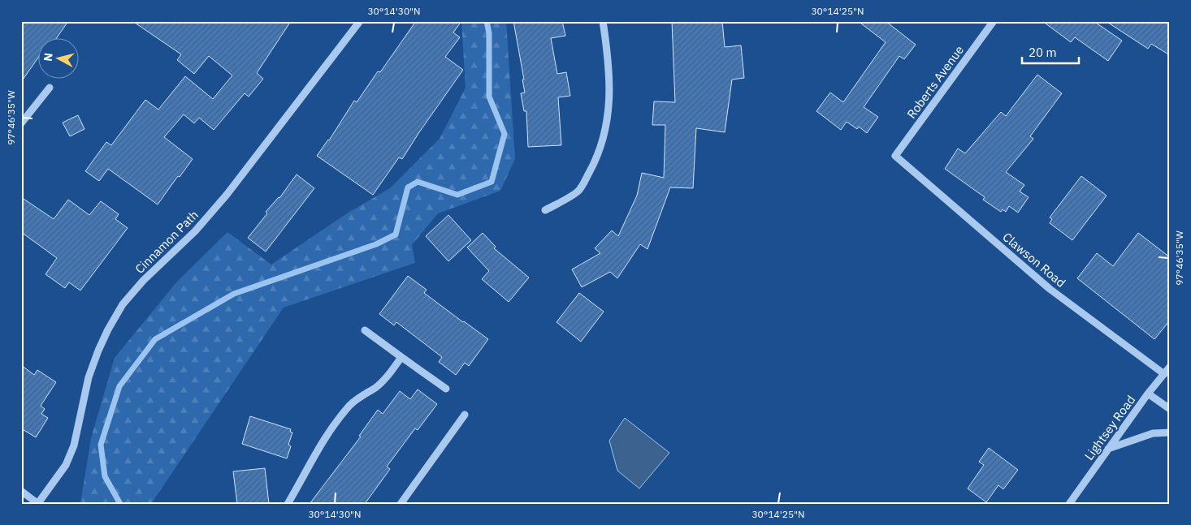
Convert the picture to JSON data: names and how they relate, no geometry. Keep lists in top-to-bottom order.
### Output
{
  "streets": {
    "street": [
      "Roberts Avenue",
      "Cinnamon Path",
      "Clawson Road",
      "Lightsey Road"
    ]
  },
  "crossings": [
    ["Roberts Avenue", "Clawson Road"],
    ["Clawson Road", "Lightsey Road"]
  ],
  "scale_bar": "20 m",
  "north": "left",
  "coordinates": ["30°14'30\"N", "30°14'25\"N", "97°46'35\"W"]
}
